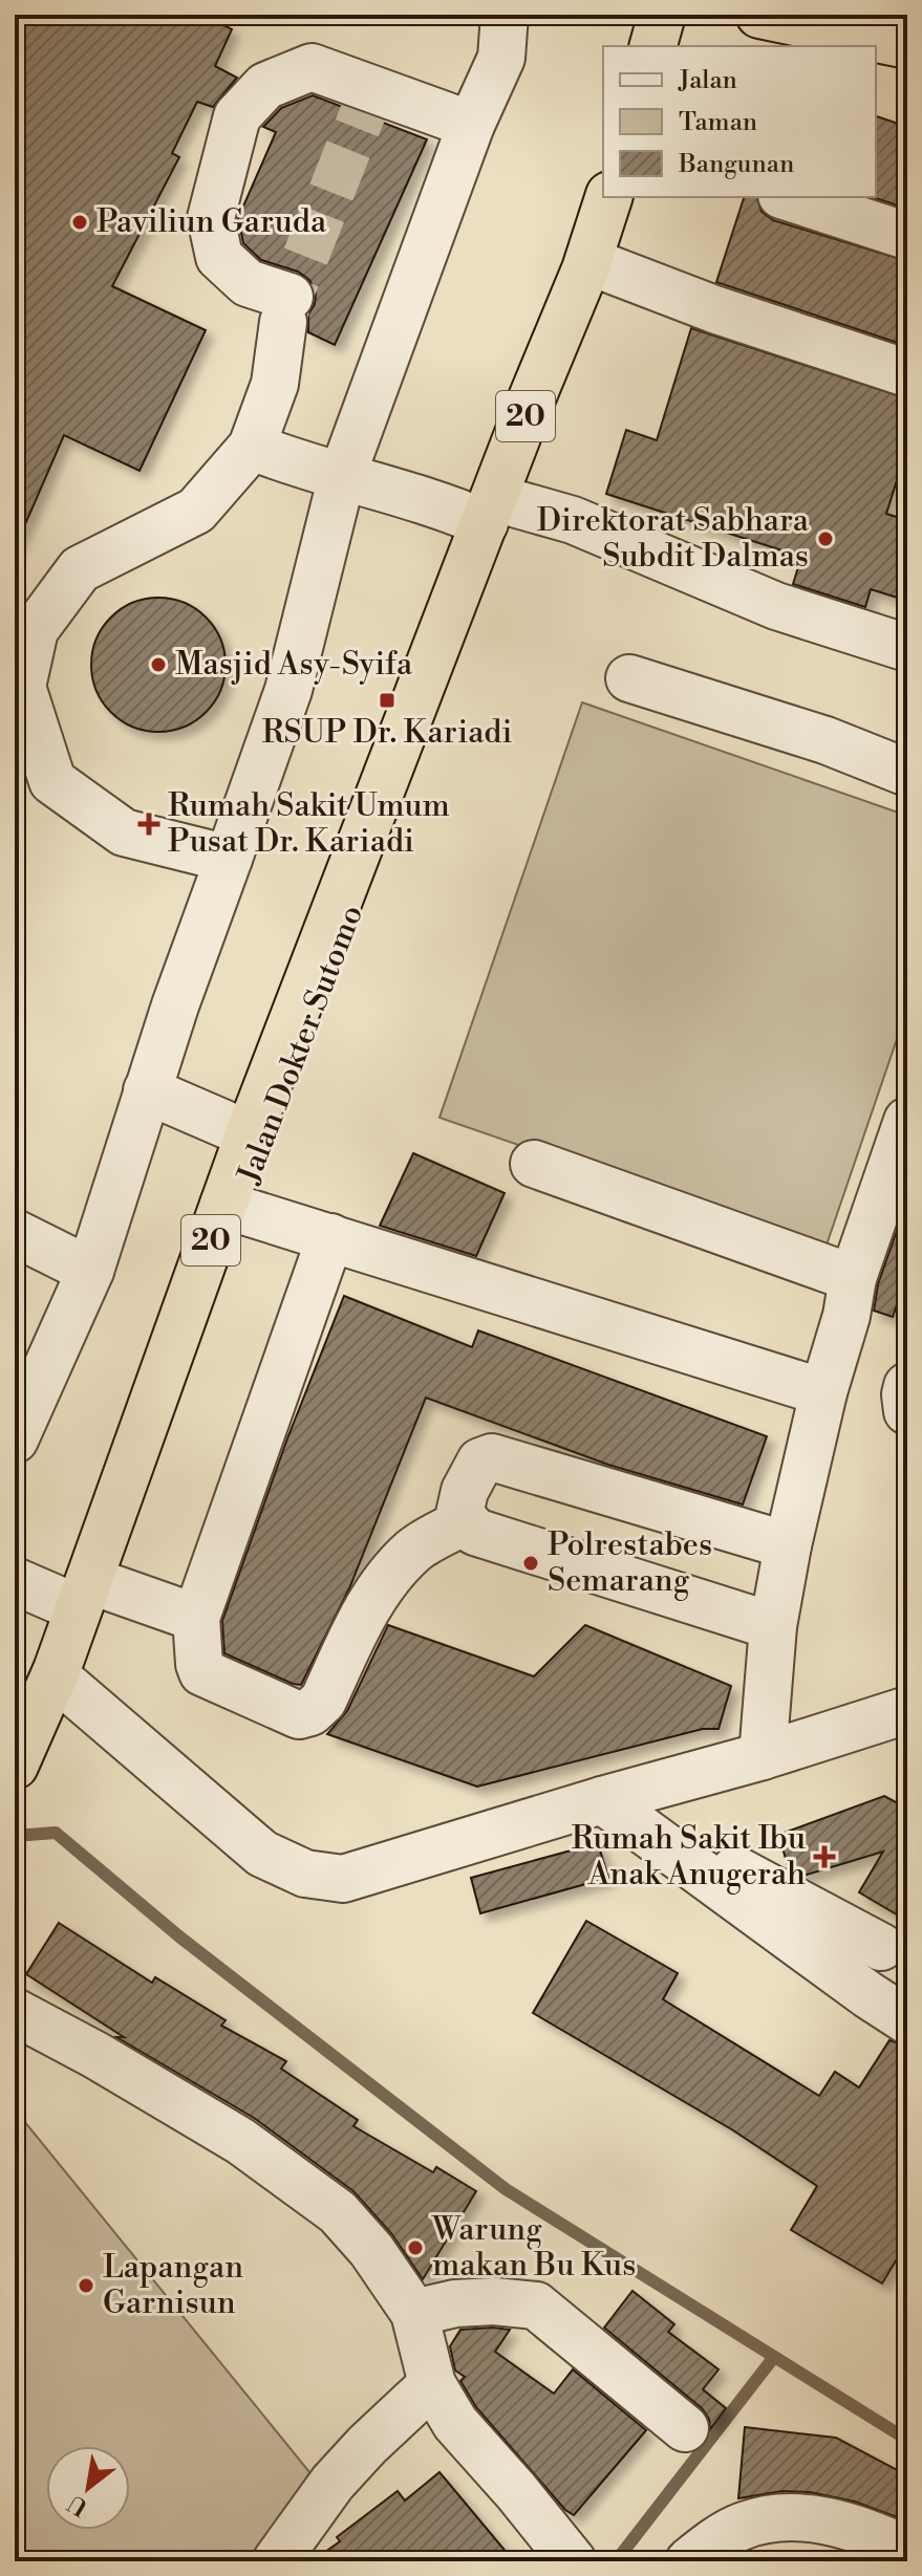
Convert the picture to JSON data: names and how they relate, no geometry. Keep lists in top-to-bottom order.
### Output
{
  "streets": {
    "highway": ["20", "Jalan Dokter Sutomo"]
  },
  "places": {
    "other": [
      "Paviliun Garuda",
      "Direktorat Sabhara Subdit Dalmas",
      "Masjid Asy-Syifa",
      "Polrestabes Semarang",
      "Warung makan Bu Kus",
      "Lapangan Garnisun"
    ],
    "transit": ["RSUP Dr. Kariadi"],
    "health": ["Rumah Sakit Umum Pusat Dr. Kariadi", "Rumah Sakit Ibu Anak Anugerah"]
  },
  "legend": ["Jalan", "Taman", "Bangunan"],
  "north": "bottom left"
}
